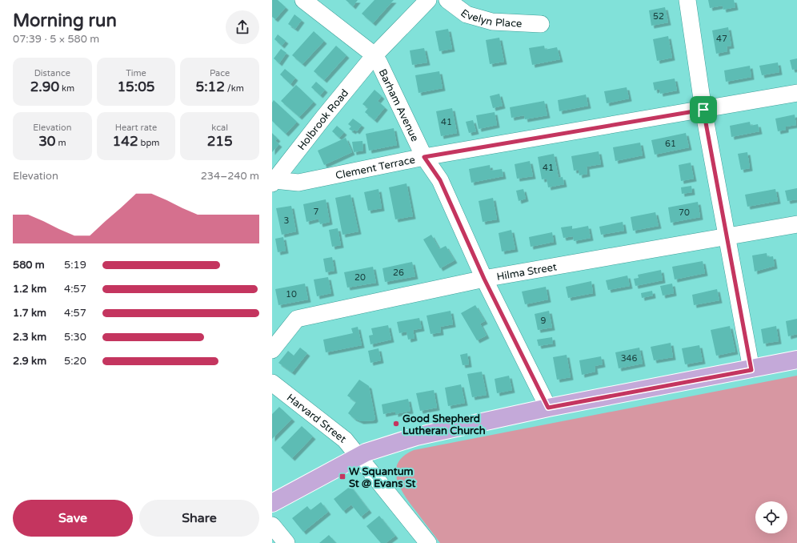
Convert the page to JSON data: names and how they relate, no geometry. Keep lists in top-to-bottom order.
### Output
{
  "streets": {
    "street": [
      "Evelyn Place",
      "Barham Avenue",
      "Holbrook Road",
      "Clement Terrace",
      "Hilma Street",
      "Harvard Street"
    ]
  },
  "crossings": [
    ["Barham Avenue", "Holbrook Road"],
    ["Barham Avenue", "Clement Terrace"],
    ["Barham Avenue", "Hilma Street"],
    ["Holbrook Road", "Clement Terrace"]
  ],
  "places": {
    "other": ["Good Shepherd Lutheran Church"],
    "transit": ["W Squantum St @ Evans St"]
  },
  "house_numbers": [
    "52",
    "47",
    "41",
    "61",
    "41",
    "7",
    "70",
    "3",
    "26",
    "20",
    "10",
    "9",
    "346"
  ],
  "page": {
    "heading": ["Morning run", "07:39 · 5 × 580 m"],
    "stats": [
      ["Distance", "2.90 km"],
      ["Time", "15:05"],
      ["Pace", "5:12 /km"],
      ["Elevation", "30 m"],
      ["Heart rate", "142 bpm"],
      ["kcal", "215"]
    ],
    "chart": ["Elevation", "234–240 m"],
    "list": [
      {
        "name": "580 m",
        "note": "5:19"
      },
      {
        "name": "1.2 km",
        "note": "4:57"
      },
      {
        "name": "1.7 km",
        "note": "4:57"
      },
      {
        "name": "2.3 km",
        "note": "5:30"
      },
      {
        "name": "2.9 km",
        "note": "5:20"
      }
    ],
    "buttons": ["Save", "Share"]
  }
}
